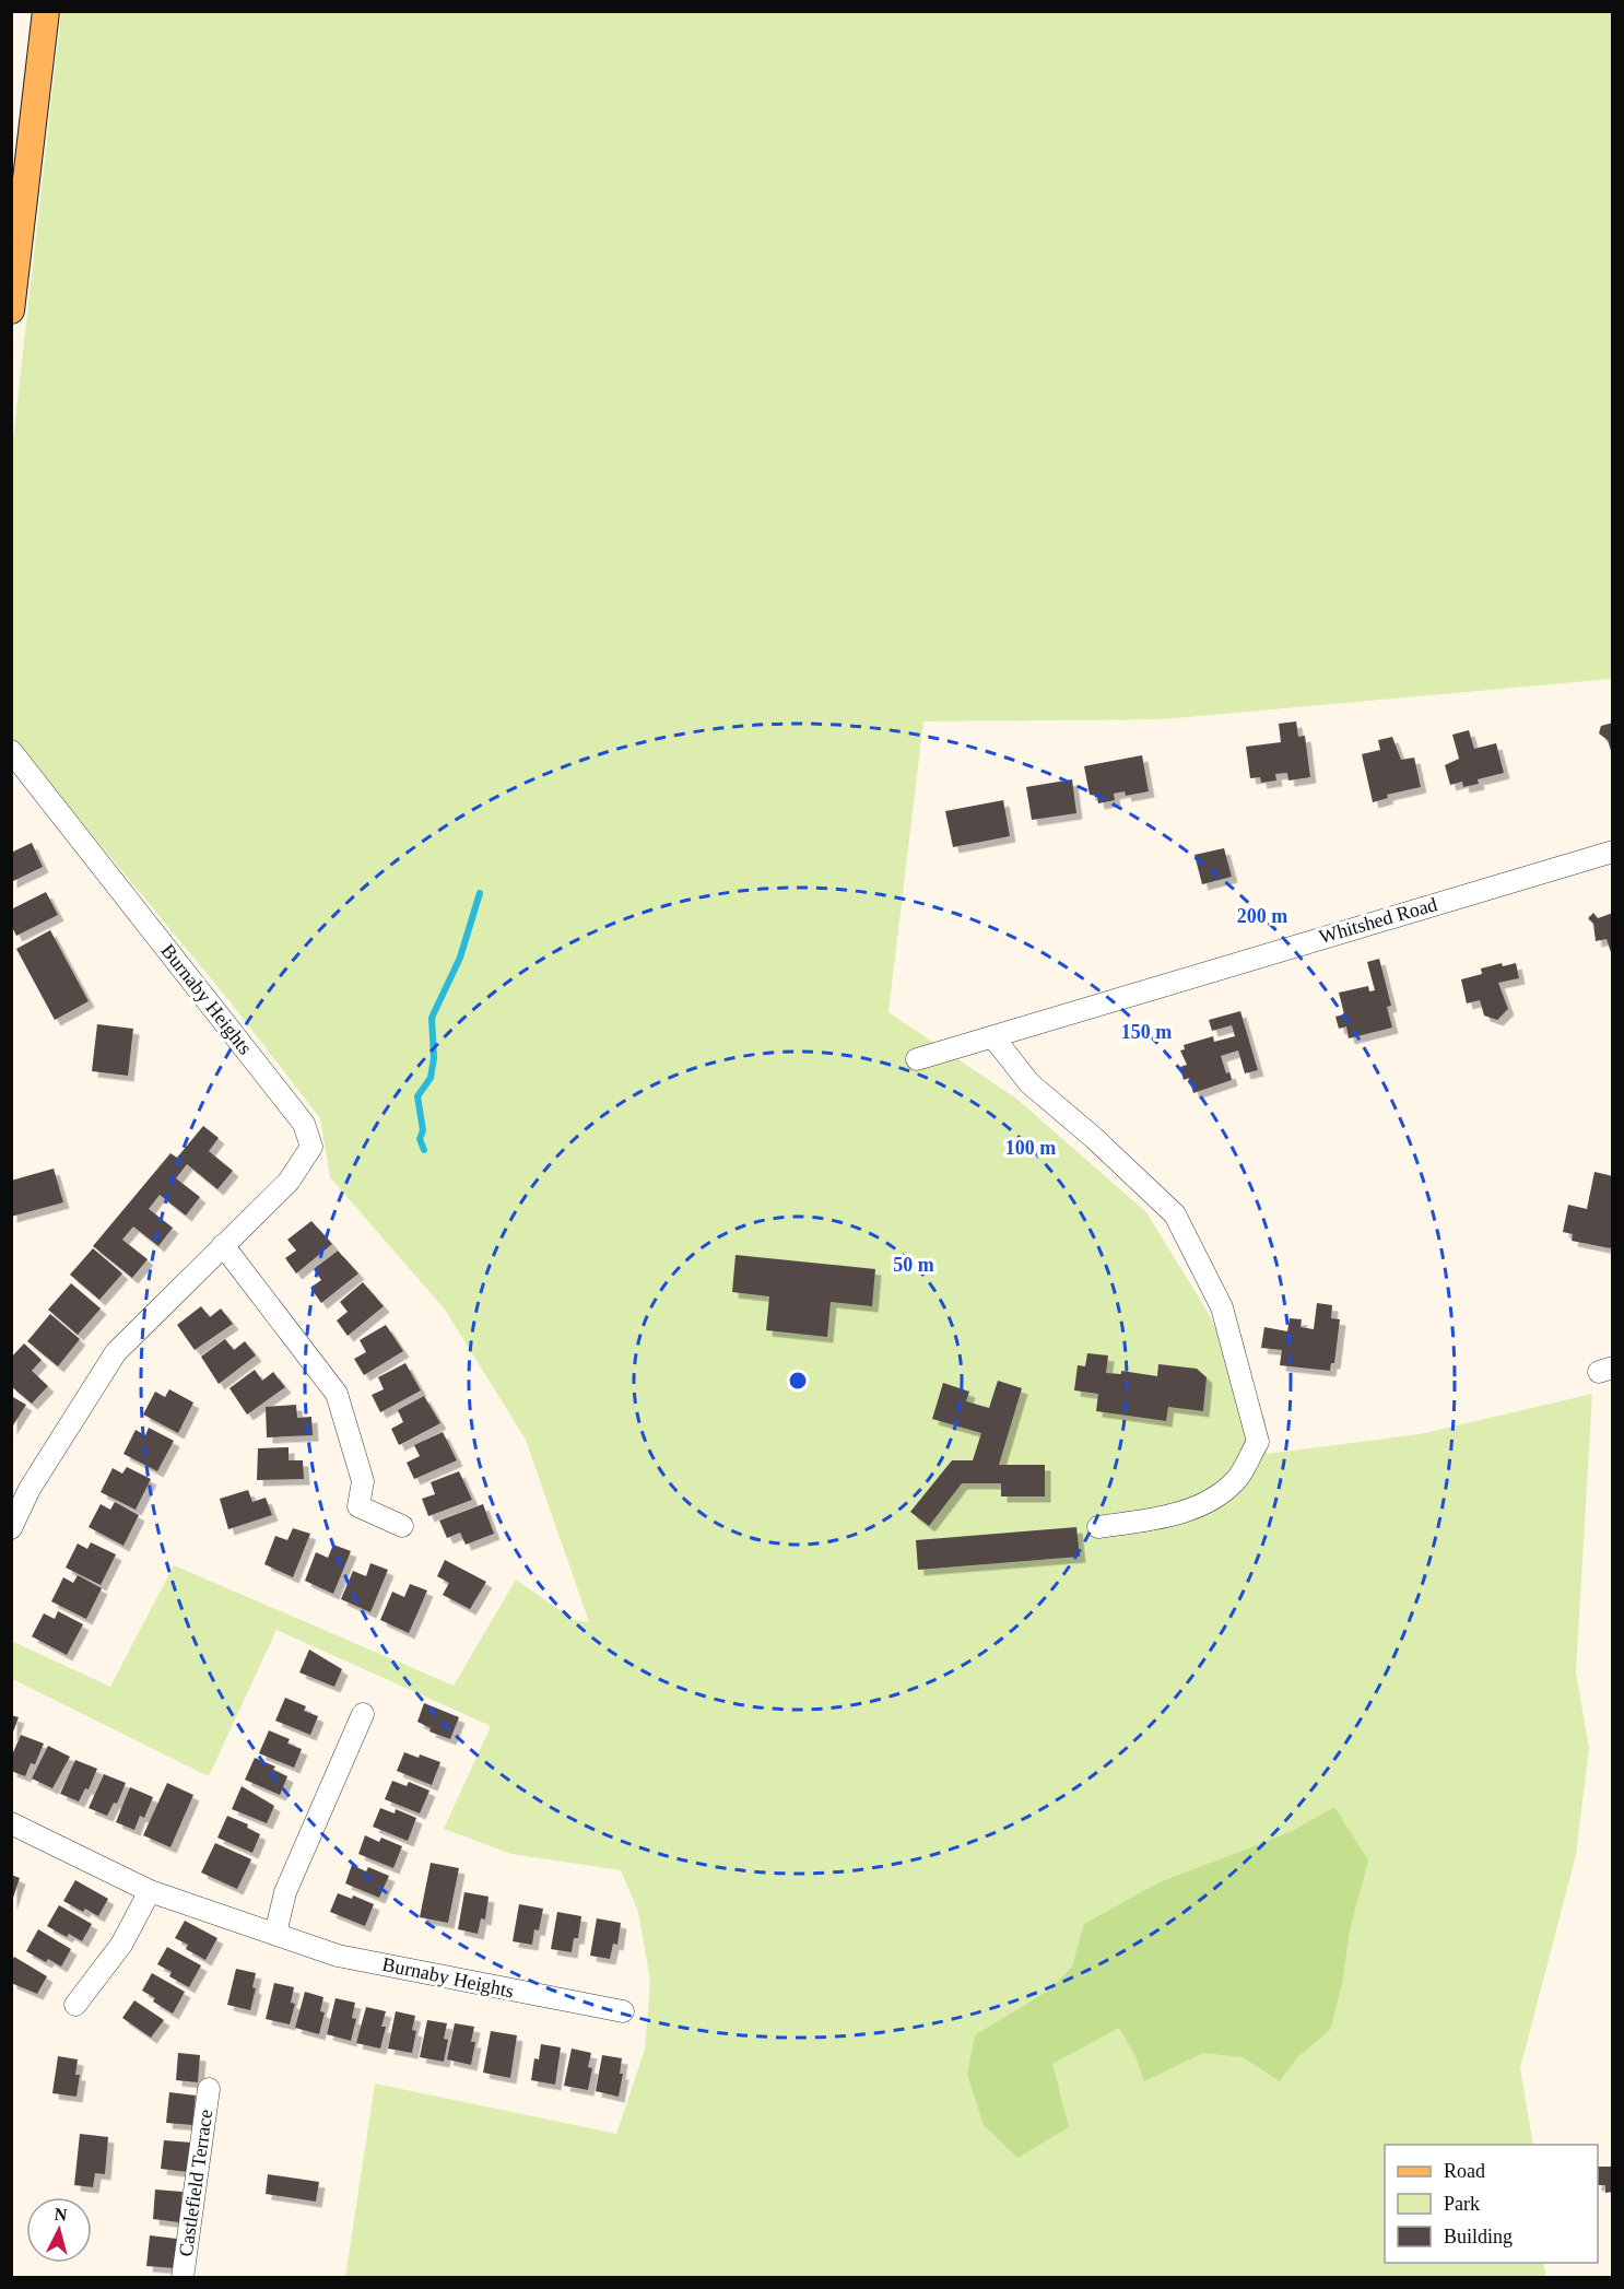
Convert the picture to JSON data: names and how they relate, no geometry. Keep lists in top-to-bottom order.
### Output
{
  "streets": {
    "street": ["Whitshed Road", "Burnaby Heights", "Castlefield Terrace"]
  },
  "legend": ["Road", "Park", "Building"],
  "north": "top",
  "rings": [
    "200 m",
    "150 m",
    "100 m",
    "50 m"
  ]
}
